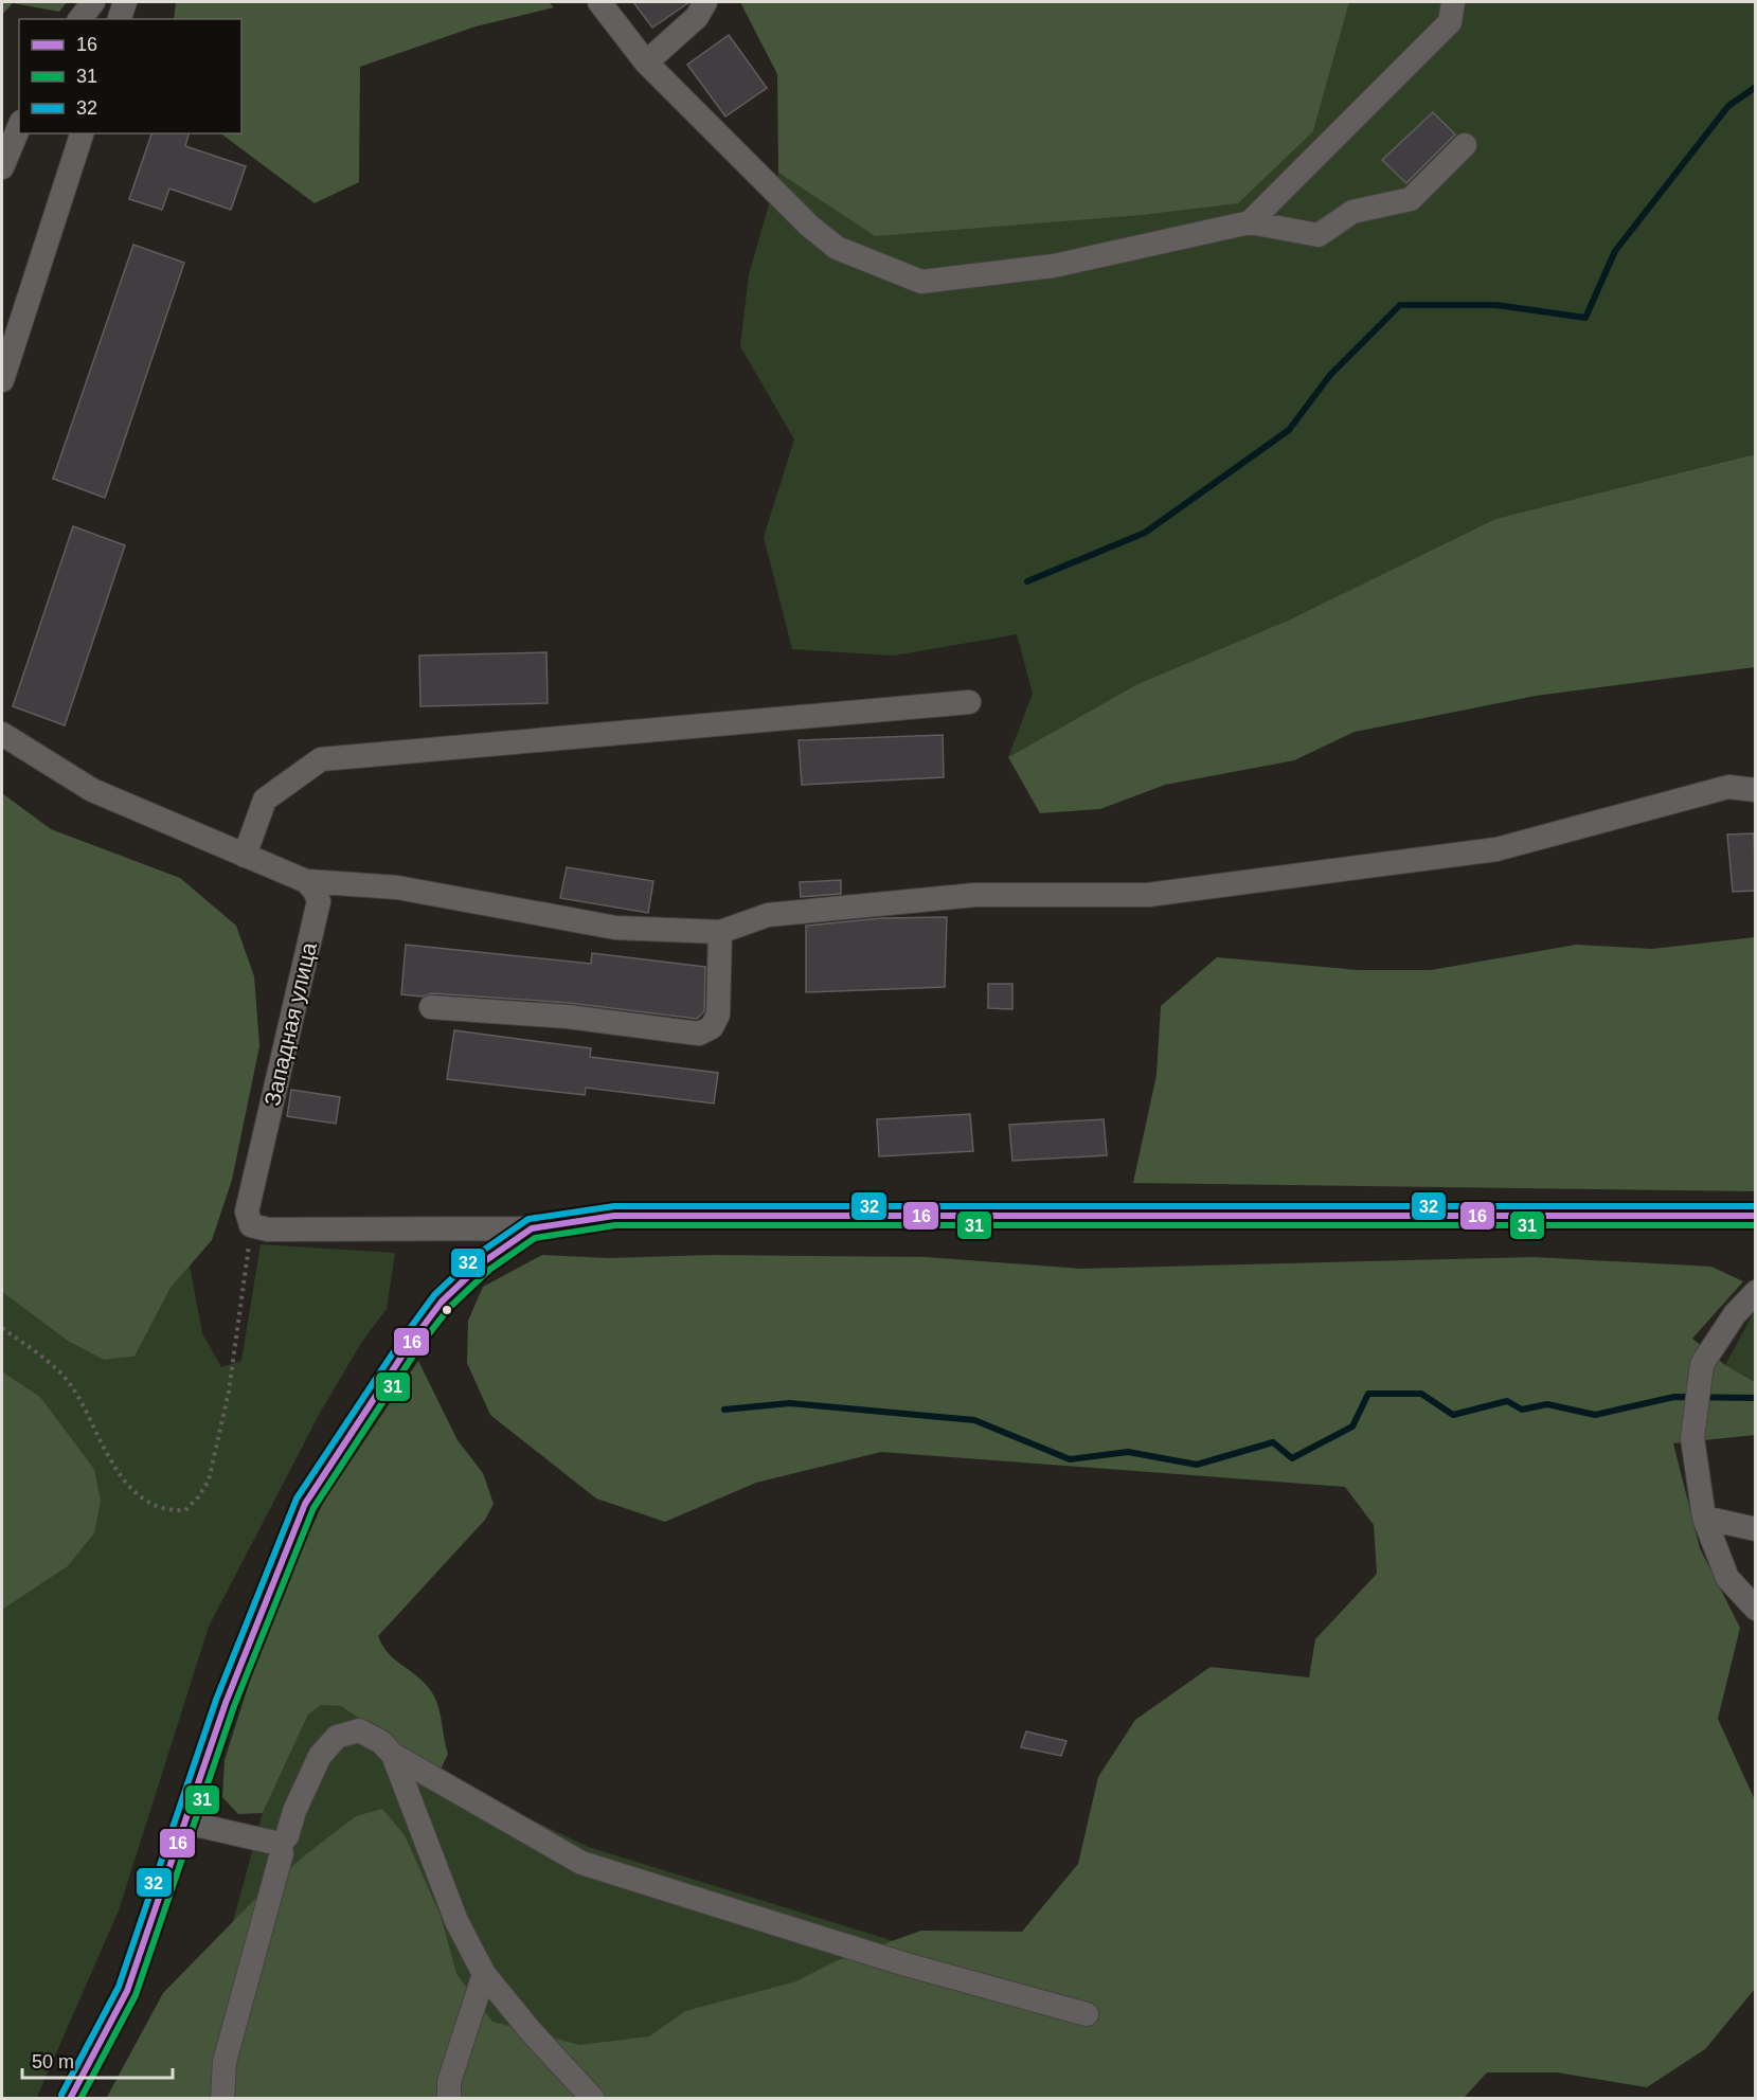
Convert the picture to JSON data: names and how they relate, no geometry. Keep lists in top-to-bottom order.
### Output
{
  "streets": {
    "street": ["Западная улица"]
  },
  "lines": ["transit line 32", "transit line 16", "transit line 31"],
  "legend": ["16", "31", "32"],
  "scale_bar": "50 m"
}
